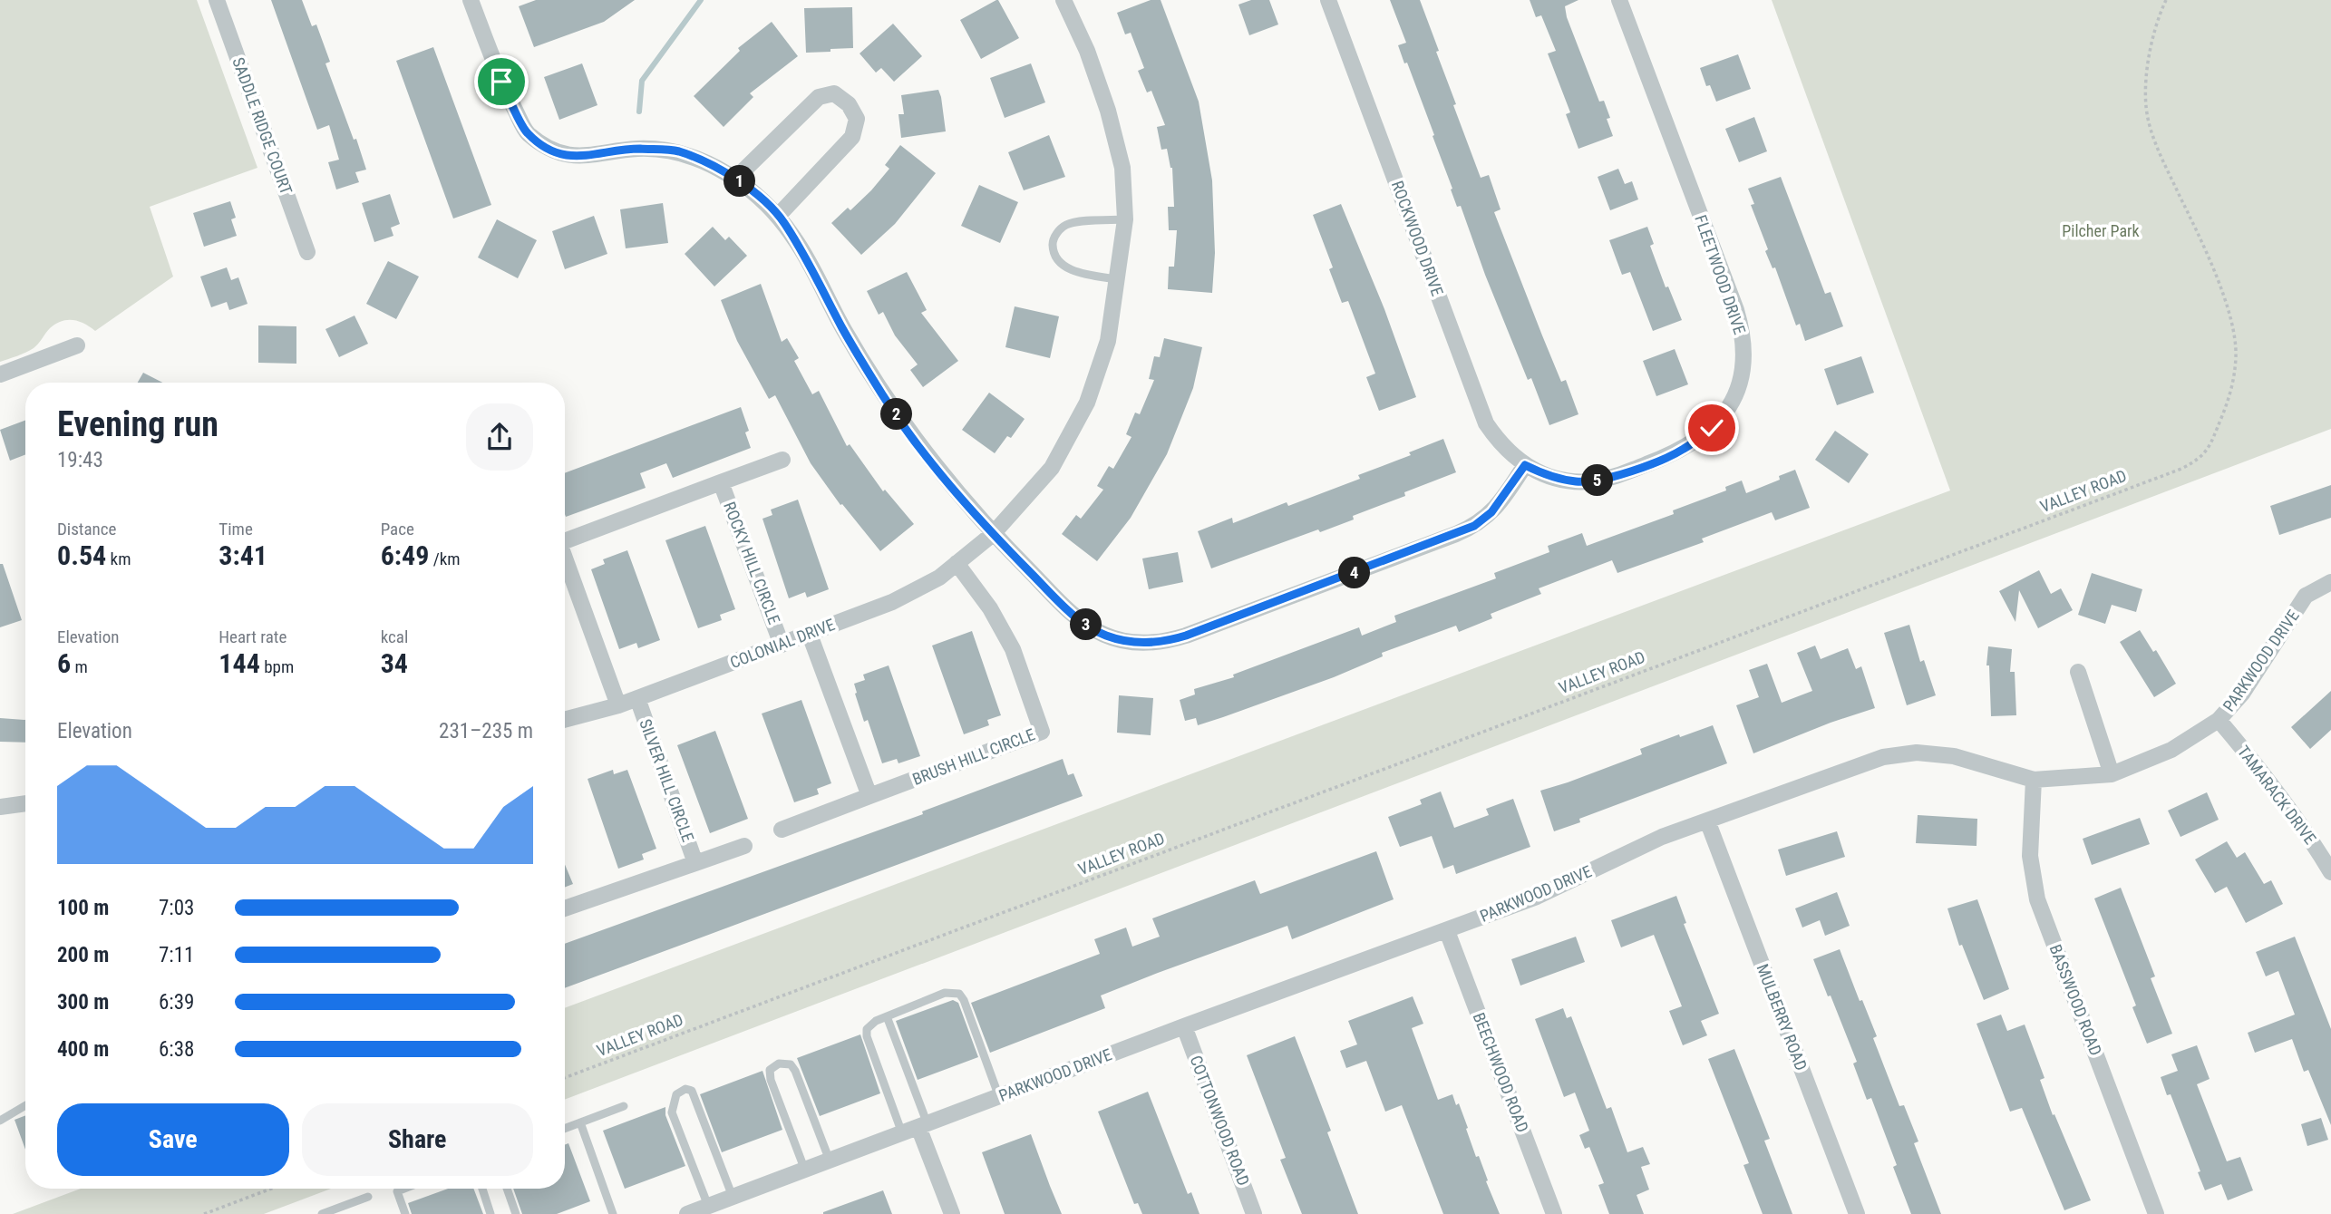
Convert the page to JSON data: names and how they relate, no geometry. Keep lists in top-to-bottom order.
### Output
{
  "streets": {
    "street": [
      "SADDLE RIDGE COURT",
      "ROCKWOOD DRIVE",
      "FLEETWOOD DRIVE",
      "ROCKY HILL CIRCLE",
      "COLONIAL DRIVE",
      "PARKWOOD DRIVE",
      "BRUSH HILL CIRCLE",
      "SILVER HILL CIRCLE",
      "TAMARACK DRIVE",
      "BASSWOOD ROAD",
      "MULBERRY ROAD",
      "BEECHWOOD ROAD",
      "COTTONWOOD ROAD"
    ],
    "path": ["VALLEY ROAD"]
  },
  "crossings": [
    ["ROCKWOOD DRIVE", "FLEETWOOD DRIVE"],
    ["ROCKY HILL CIRCLE", "COLONIAL DRIVE"],
    ["COLONIAL DRIVE", "BRUSH HILL CIRCLE"],
    ["COLONIAL DRIVE", "SILVER HILL CIRCLE"],
    ["PARKWOOD DRIVE", "TAMARACK DRIVE"],
    ["PARKWOOD DRIVE", "BASSWOOD ROAD"],
    ["PARKWOOD DRIVE", "MULBERRY ROAD"],
    ["PARKWOOD DRIVE", "BEECHWOOD ROAD"],
    ["PARKWOOD DRIVE", "COTTONWOOD ROAD"]
  ],
  "parks": ["Pilcher Park"],
  "page": {
    "pins": [
      "1",
      "2",
      "5",
      "4",
      "3"
    ],
    "heading": ["Evening run", "19:43"],
    "stats": [
      ["Distance", "0.54 km"],
      ["Time", "3:41"],
      ["Pace", "6:49 /km"],
      ["Elevation", "6 m"],
      ["Heart rate", "144 bpm"],
      ["kcal", "34"]
    ],
    "chart": ["Elevation", "231–235 m"],
    "list": [
      {
        "name": "100 m",
        "note": "7:03"
      },
      {
        "name": "200 m",
        "note": "7:11"
      },
      {
        "name": "300 m",
        "note": "6:39"
      },
      {
        "name": "400 m",
        "note": "6:38"
      }
    ],
    "buttons": ["Save", "Share"]
  }
}
